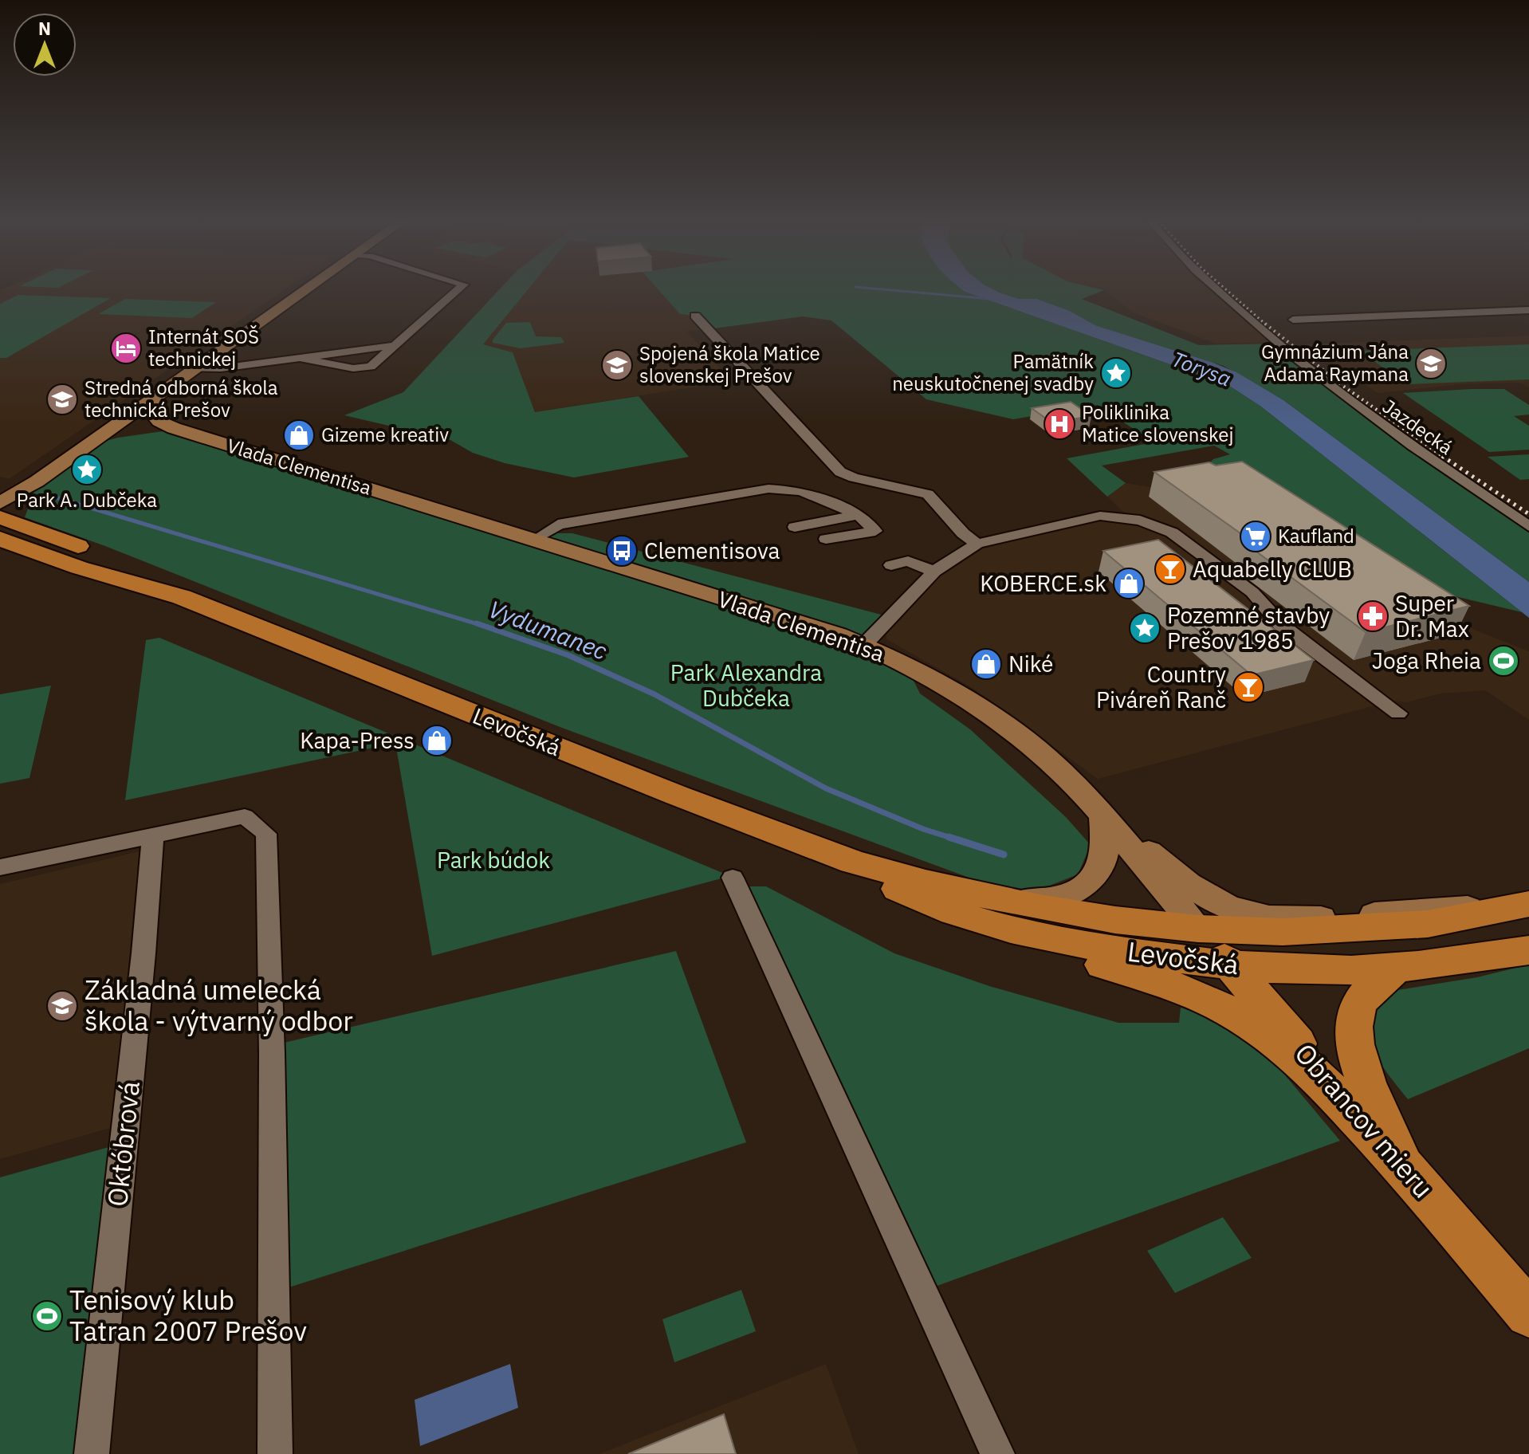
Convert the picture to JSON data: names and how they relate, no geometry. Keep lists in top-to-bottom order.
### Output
{
  "streets": {
    "main road": ["Levočská", "Obrancov mieru"],
    "street": ["Jazdecká", "Vlada Clementisa", "Októbrová"]
  },
  "crossings": [
    ["Vlada Clementisa", "Levočská"],
    ["Vlada Clementisa", "Obrancov mieru"],
    ["Levočská", "Obrancov mieru"]
  ],
  "water": ["Torysa", "Vydumanec"],
  "parks": ["Park Alexandra Dubčeka", "Park búdok"],
  "places": {
    "hotel": ["Internát SOŠ technickej"],
    "school or university": [
      "Gymnázium Jána Adama Raymana",
      "Spojená škola Matice slovenskej Prešov",
      "Stredná odborná škola technická Prešov",
      "Základná umelecká škola - výtvarný odbor"
    ],
    "place": ["Pamätník neuskutočnenej svadby", "Park A. Dubčeka", "Pozemné stavby Prešov 1985"],
    "hospital": ["Poliklinika Matice slovenskej"],
    "shop": [
      "Gizeme kreativ",
      "KOBERCE.sk",
      "Niké",
      "Kapa-Press"
    ],
    "supermarket": ["Kaufland"],
    "bus stop": ["Clementisova"],
    "bar": ["Aquabelly CLUB", "Country Piváreň Ranč"],
    "pharmacy": ["Super Dr. Max"],
    "sports": ["Joga Rheia", "Tenisový klub Tatran 2007 Prešov"]
  },
  "north": "top"
}
